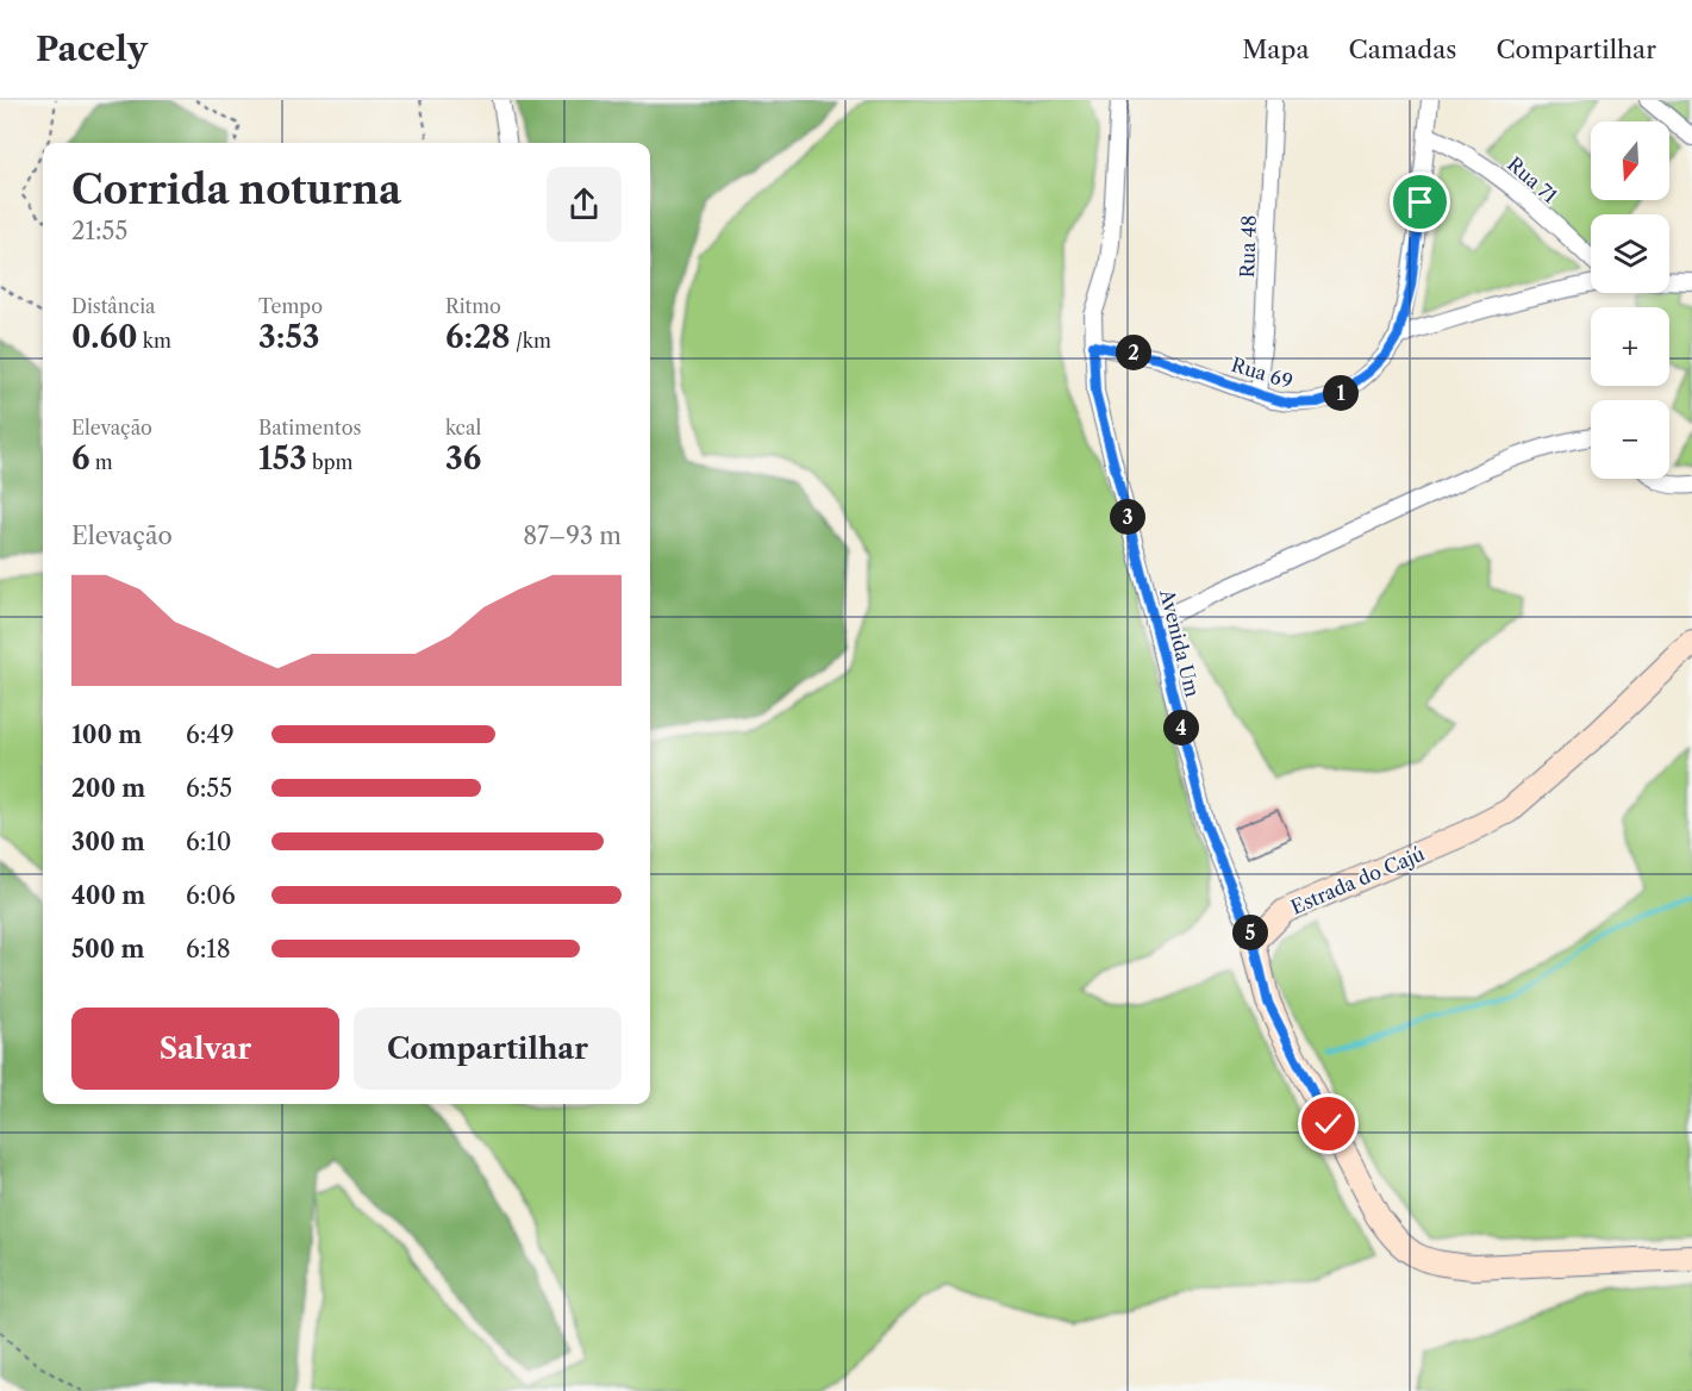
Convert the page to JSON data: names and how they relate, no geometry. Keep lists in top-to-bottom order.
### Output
{
  "streets": {
    "main road": ["Estrada do Cajú"],
    "street": [
      "Rua 71",
      "Rua 48",
      "Rua 69",
      "Avenida Um"
    ]
  },
  "crossings": [
    ["Rua 48", "Rua 69"],
    ["Rua 69", "Avenida Um"],
    ["Avenida Um", "Estrada do Cajú"]
  ],
  "north": "bottom",
  "page": {
    "header": "Pacely",
    "nav": ["Mapa", "Camadas", "Compartilhar"],
    "map_buttons": ["+", "−"],
    "heading": ["Corrida noturna", "21:55"],
    "stats": [
      ["Distância", "0.60 km"],
      ["Tempo", "3:53"],
      ["Ritmo", "6:28 /km"],
      ["Elevação", "6 m"],
      ["Batimentos", "153 bpm"],
      ["kcal", "36"]
    ],
    "pins": [
      "2",
      "1",
      "3",
      "4",
      "5"
    ],
    "chart": ["Elevação", "87–93 m"],
    "list": [
      {
        "name": "100 m",
        "note": "6:49"
      },
      {
        "name": "200 m",
        "note": "6:55"
      },
      {
        "name": "300 m",
        "note": "6:10"
      },
      {
        "name": "400 m",
        "note": "6:06"
      },
      {
        "name": "500 m",
        "note": "6:18"
      }
    ],
    "buttons": ["Salvar", "Compartilhar"]
  }
}
